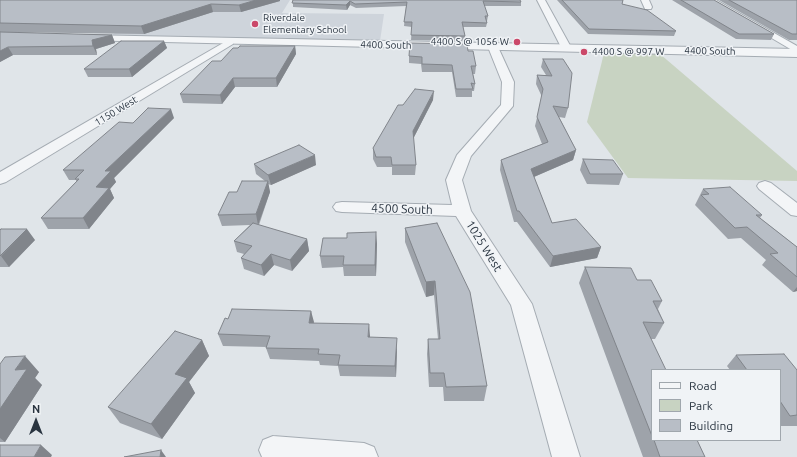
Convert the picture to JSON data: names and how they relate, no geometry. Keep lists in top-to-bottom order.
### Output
{
  "streets": {
    "street": [
      "4400 South",
      "1150 West",
      "4500 South",
      "1025 West"
    ]
  },
  "crossings": [
    ["4400 South", "1150 West"],
    ["4400 South", "1025 West"],
    ["4500 South", "1025 West"]
  ],
  "places": ["Riverdale Elementary School", "4400 S @ 1056 W", "4400 S @ 997 W"],
  "legend": ["Road", "Park", "Building"],
  "north": "top"
}
